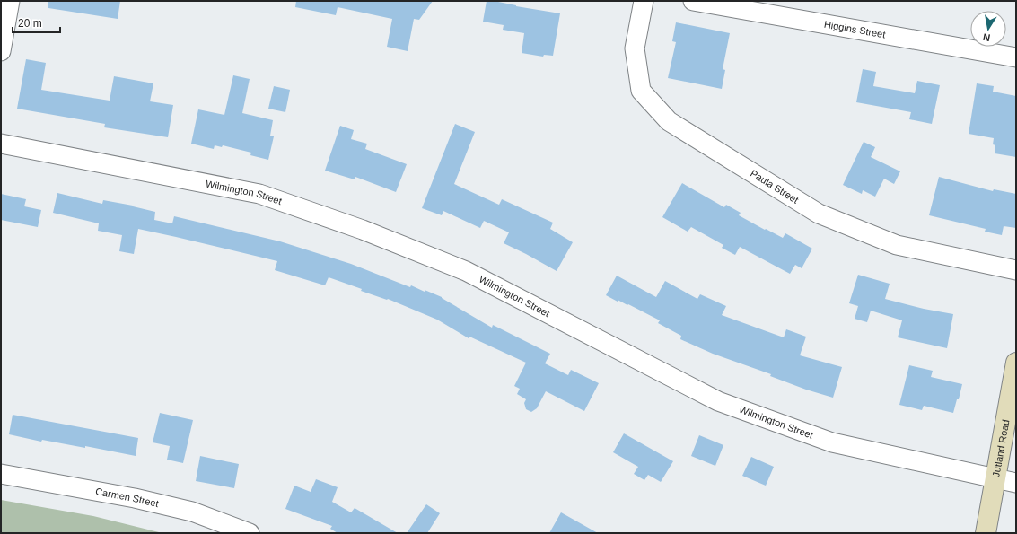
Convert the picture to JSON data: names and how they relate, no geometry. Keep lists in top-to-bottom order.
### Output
{
  "streets": {
    "street": [
      "Higgins Street",
      "Paula Street",
      "Wilmington Street",
      "Jutland Road",
      "Carmen Street"
    ]
  },
  "crossings": [
    ["Wilmington Street", "Jutland Road"]
  ],
  "scale_bar": "20 m",
  "north": "bottom"
}
